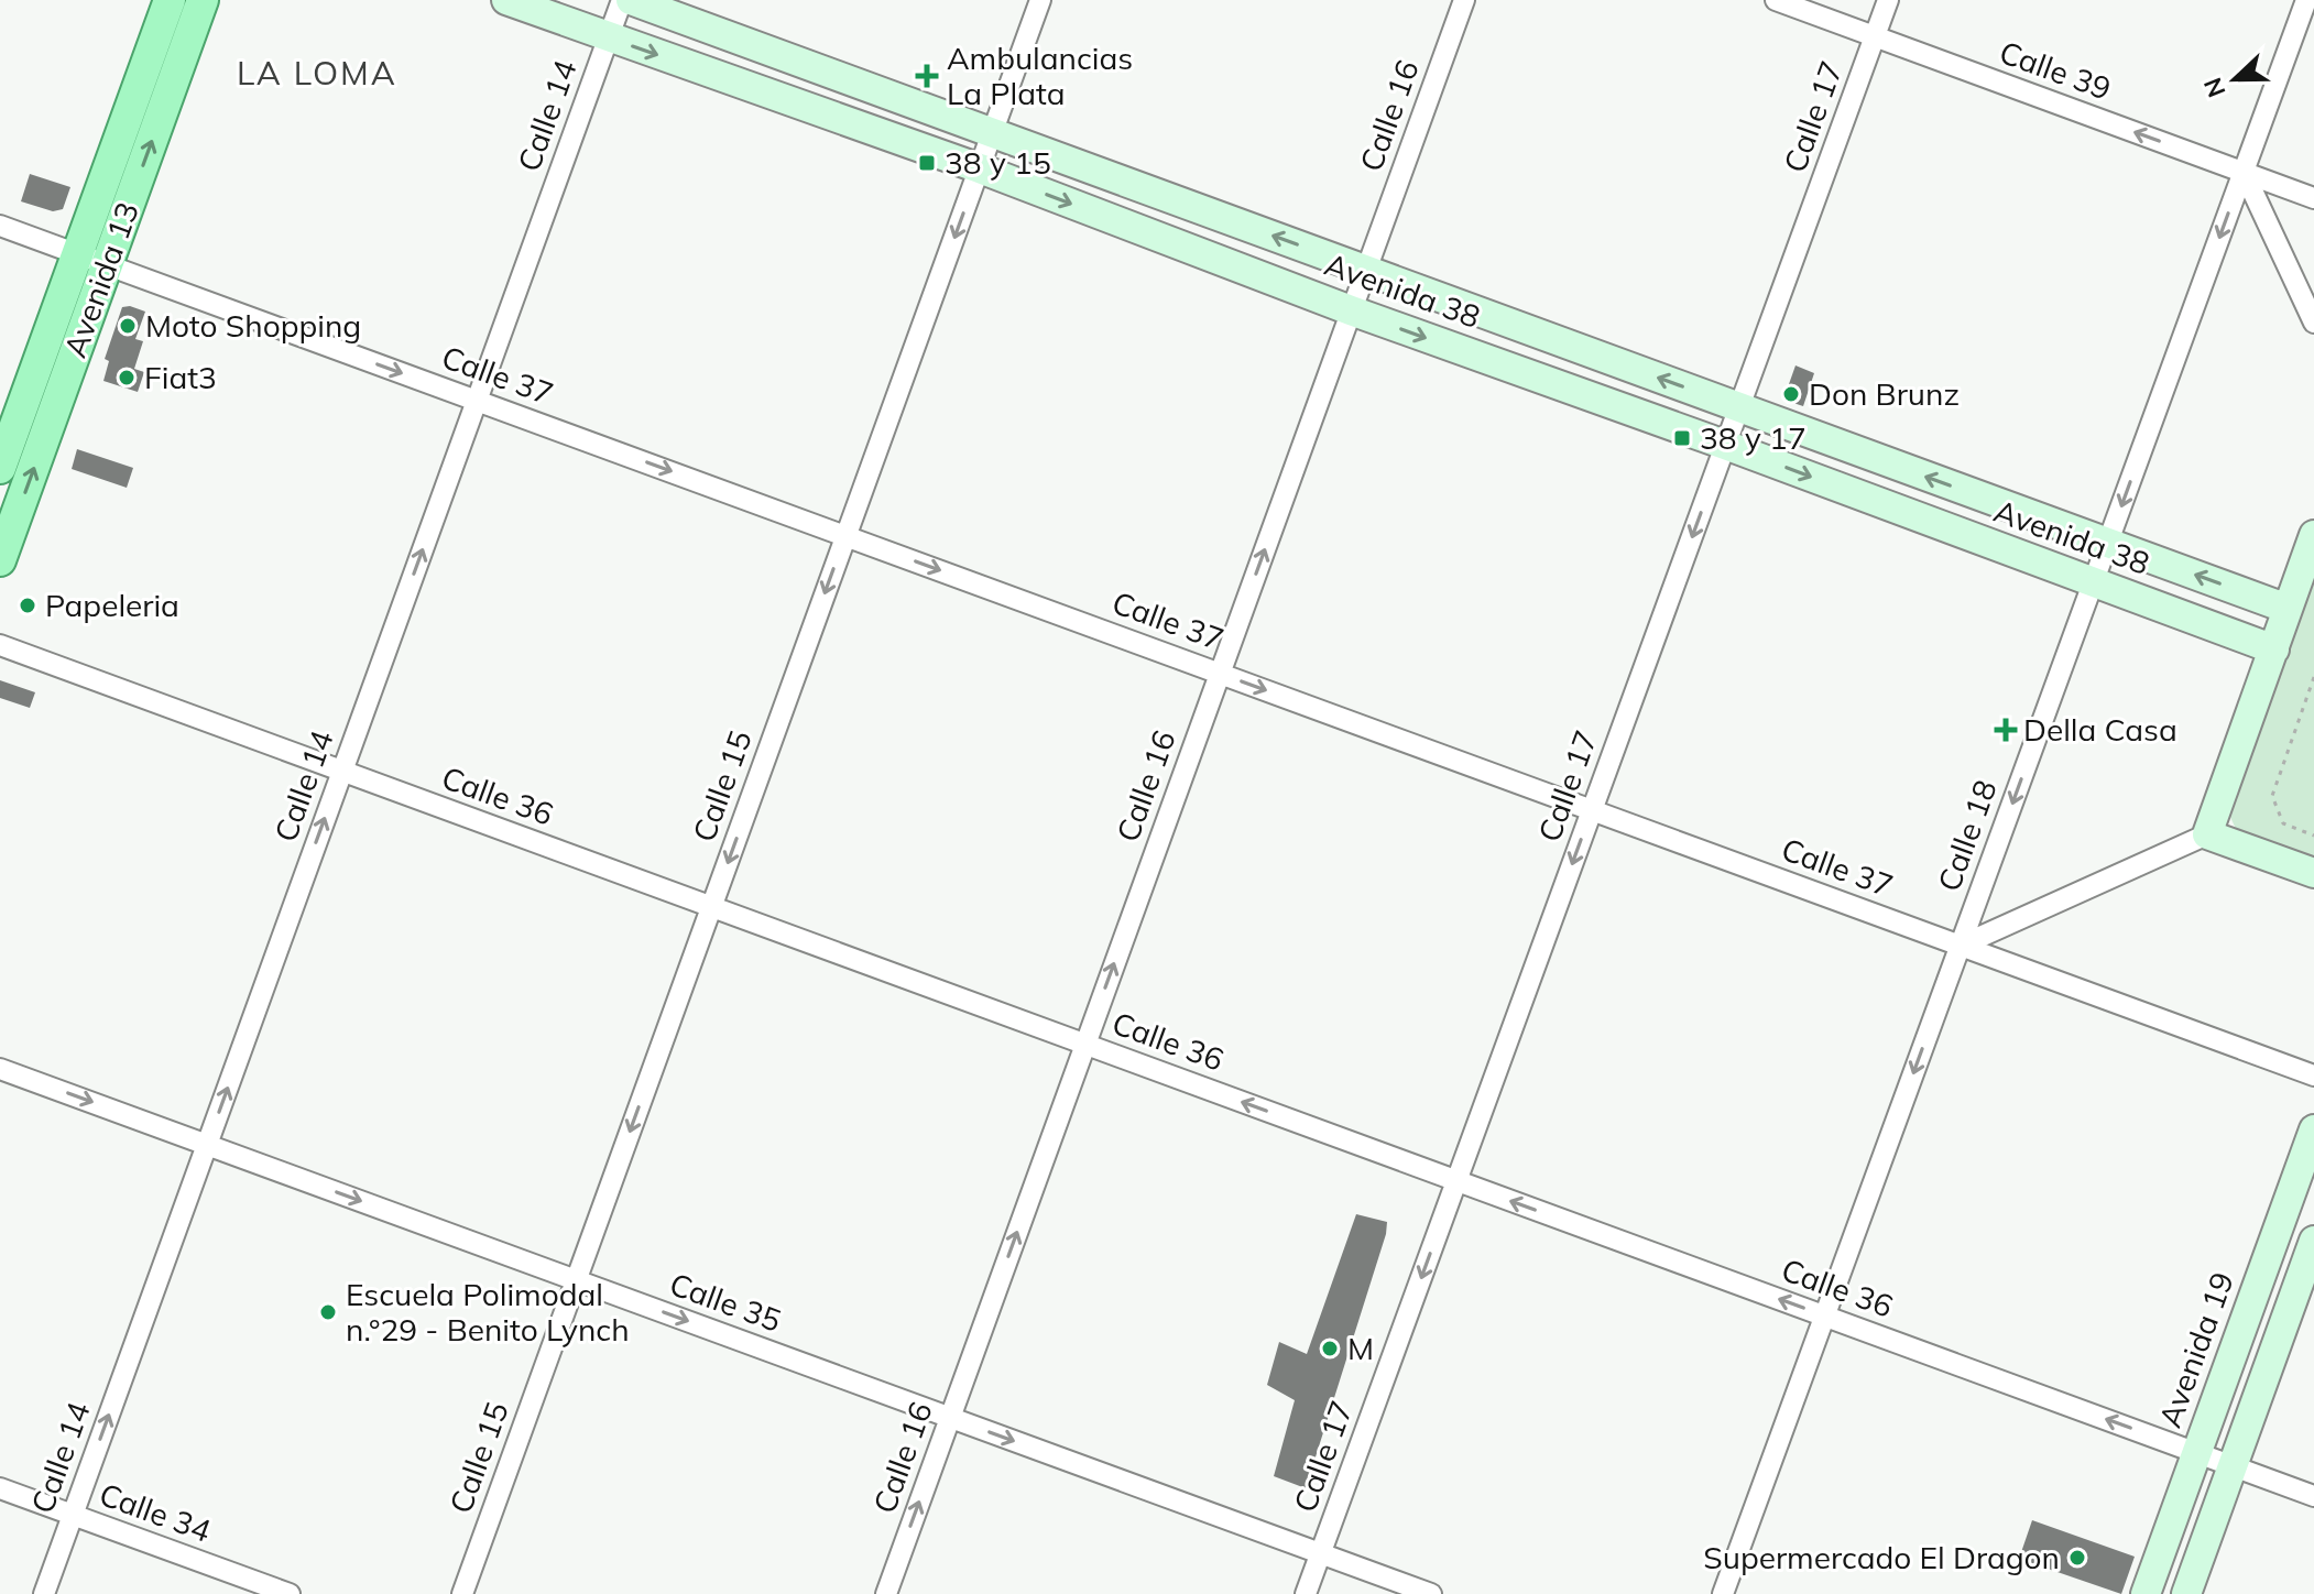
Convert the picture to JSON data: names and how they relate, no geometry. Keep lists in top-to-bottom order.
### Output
{
  "streets": {
    "main road": ["Avenida 13", "Avenida 38", "Avenida 19"],
    "street": [
      "Calle 39",
      "Calle 14",
      "Calle 16",
      "Calle 17",
      "Calle 37",
      "Calle 15",
      "Calle 36",
      "Calle 18",
      "Calle 35",
      "Calle 34"
    ]
  },
  "crossings": [
    ["Calle 39", "Calle 17"],
    ["Calle 39", "Calle 18"],
    ["Calle 14", "Avenida 38"],
    ["Calle 14", "Calle 37"],
    ["Calle 14", "Calle 36"],
    ["Calle 14", "Calle 35"],
    ["Calle 14", "Calle 34"],
    ["Calle 16", "Avenida 38"],
    ["Calle 16", "Calle 37"],
    ["Calle 16", "Calle 36"],
    ["Calle 16", "Calle 35"],
    ["Calle 17", "Avenida 38"],
    ["Calle 17", "Calle 37"],
    ["Calle 17", "Calle 36"],
    ["Calle 17", "Calle 35"],
    ["Avenida 13", "Calle 37"],
    ["Avenida 38", "Calle 15"],
    ["Avenida 38", "Calle 18"],
    ["Calle 37", "Calle 15"],
    ["Calle 37", "Calle 18"],
    ["Calle 15", "Calle 36"],
    ["Calle 15", "Calle 35"],
    ["Calle 36", "Calle 18"],
    ["Calle 36", "Avenida 19"]
  ],
  "one_way": [
    "Calle 39",
    "Calle 14",
    "Calle 16",
    "Calle 17",
    "Calle 37",
    "Calle 15",
    "Calle 36",
    "Calle 18",
    "Calle 35"
  ],
  "districts": ["LA LOMA"],
  "places": {
    "health": ["Ambulancias La Plata", "Della Casa"],
    "transit": ["38 y 15", "38 y 17"],
    "other": [
      "Moto Shopping",
      "Fiat3",
      "Don Brunz",
      "Papeleria",
      "Escuela Polimodal n.°29 - Benito Lynch",
      "M",
      "Supermercado El Dragon"
    ]
  },
  "north": "left"
}
